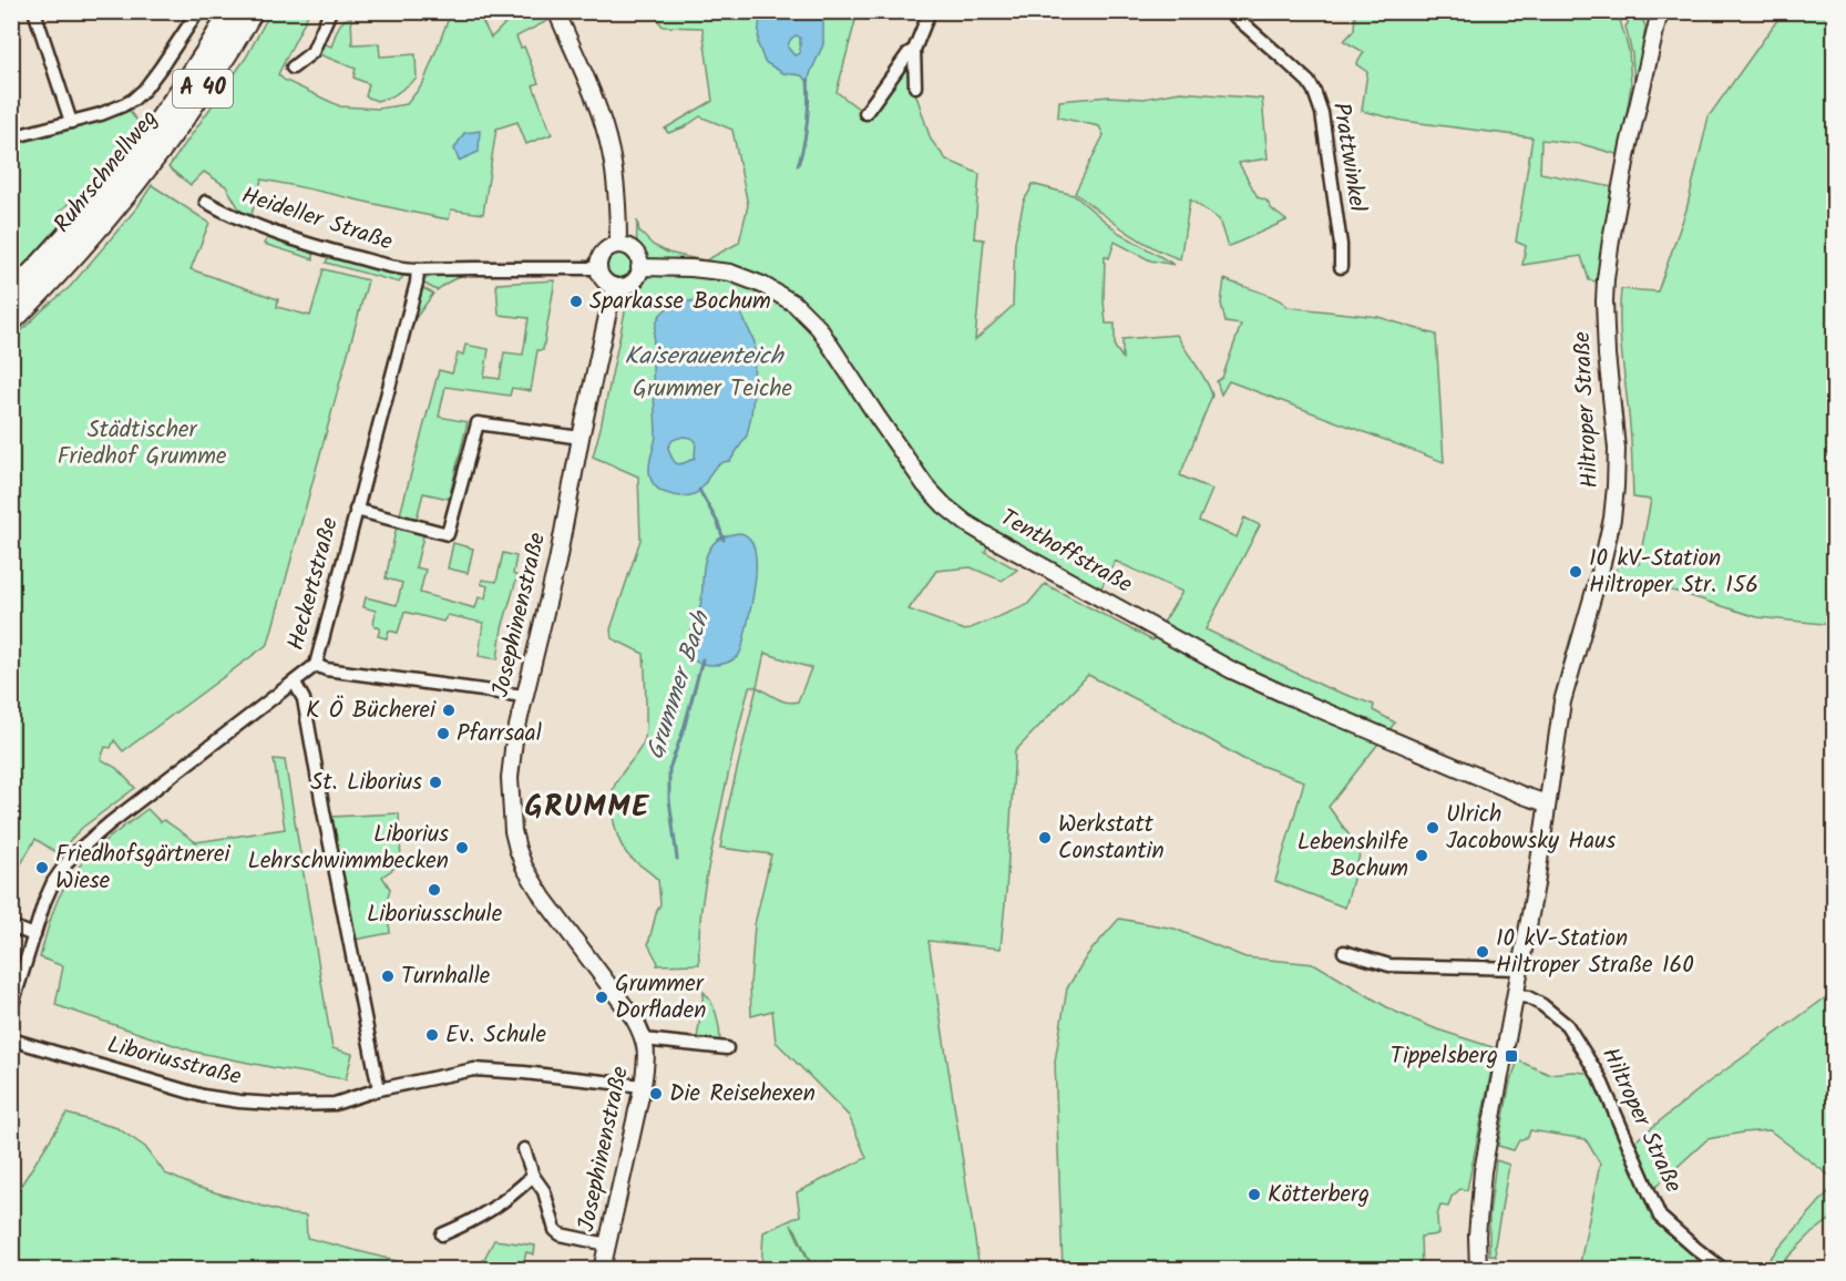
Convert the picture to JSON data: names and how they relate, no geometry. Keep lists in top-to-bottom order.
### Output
{
  "streets": {
    "highway": ["A 40", "Ruhrschnellweg"],
    "street": [
      "Prattwinkel",
      "Heideller Straße",
      "Hiltroper Straße",
      "Tenthoffstraße",
      "Heckertstraße",
      "Josephinenstraße",
      "Liboriusstraße"
    ]
  },
  "crossings": [
    ["Heideller Straße", "Heckertstraße"],
    ["Hiltroper Straße", "Tenthoffstraße"],
    ["Tenthoffstraße", "Josephinenstraße"],
    ["Josephinenstraße", "Liboriusstraße"]
  ],
  "districts": ["GRUMME"],
  "water": ["Kaiserauenteich", "Grummer Bach"],
  "parks": ["Grummer Teiche", "Städtischer Friedhof Grumme"],
  "places": {
    "other": [
      "Sparkasse Bochum",
      "10 kV-Station Hiltroper Str. 156",
      "K Ö Bücherei",
      "Pfarrsaal",
      "St. Liborius",
      "Ulrich Jacobowsky Haus",
      "Werkstatt Constantin",
      "Liborius Lehrschwimmbecken",
      "Lebenshilfe Bochum",
      "Friedhofsgärtnerei Wiese",
      "Liboriusschule",
      "10 kV-Station Hiltroper Straße 160",
      "Turnhalle",
      "Grummer Dorfladen",
      "Ev. Schule",
      "Die Reisehexen",
      "Kötterberg"
    ],
    "transit": ["Tippelsberg"]
  }
}
